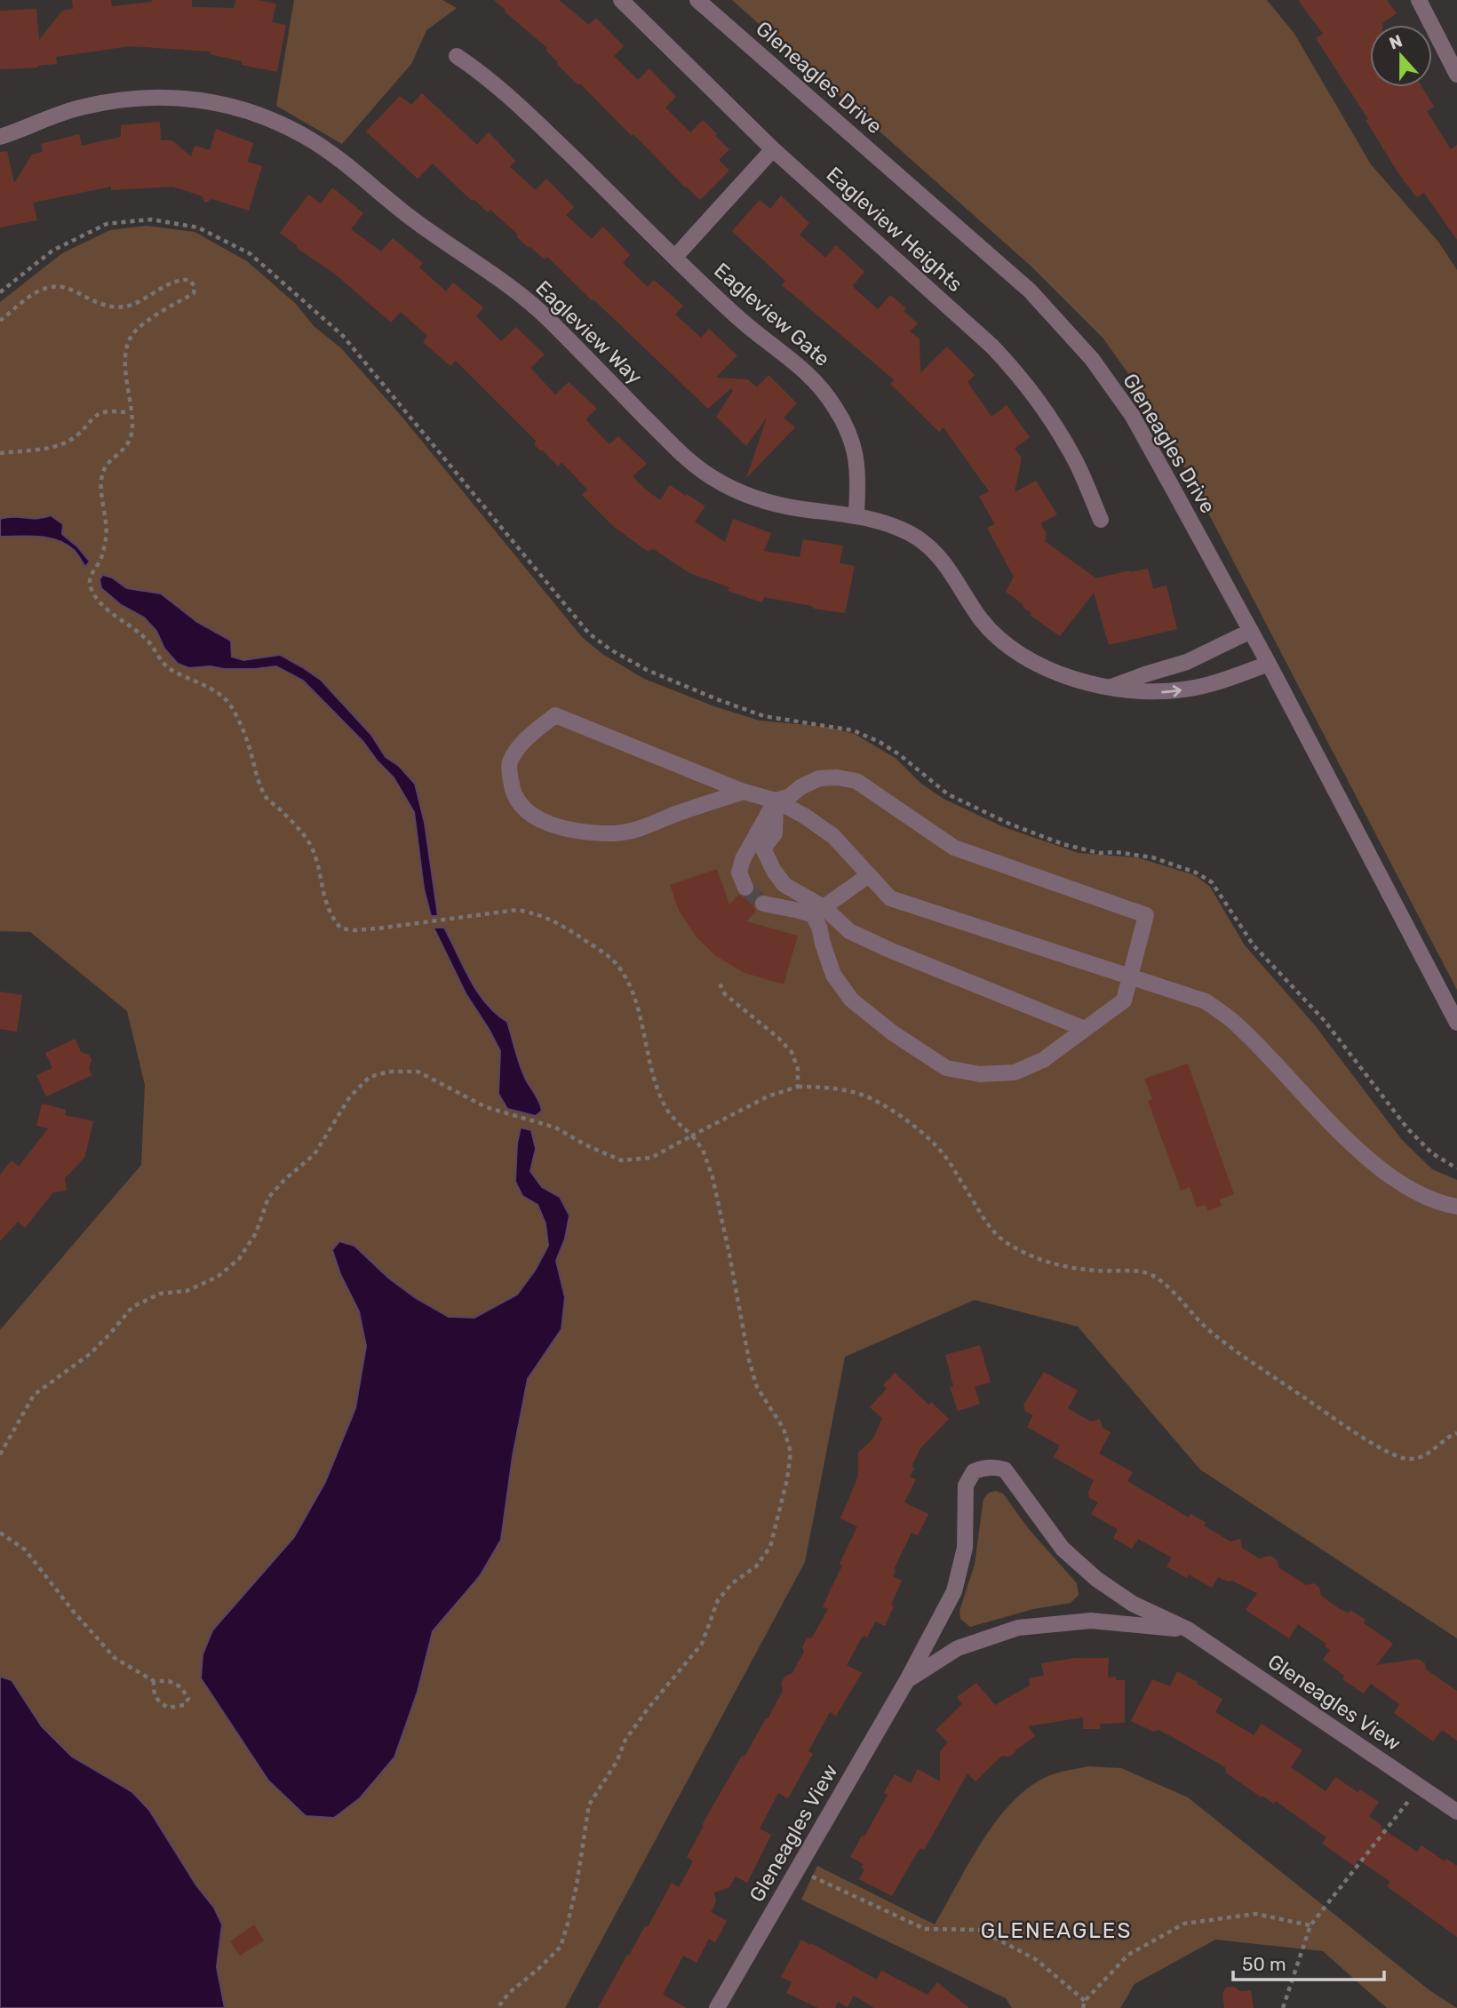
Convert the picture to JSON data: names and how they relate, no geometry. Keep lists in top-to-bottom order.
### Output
{
  "streets": {
    "street": [
      "Gleneagles Drive",
      "Eagleview Heights",
      "Eagleview Gate",
      "Eagleview Way",
      "Gleneagles View"
    ]
  },
  "crossings": [
    ["Gleneagles Drive", "Eagleview Way"],
    ["Eagleview Gate", "Eagleview Way"]
  ],
  "districts": ["GLENEAGLES"],
  "scale_bar": "50 m",
  "north": "top"
}
